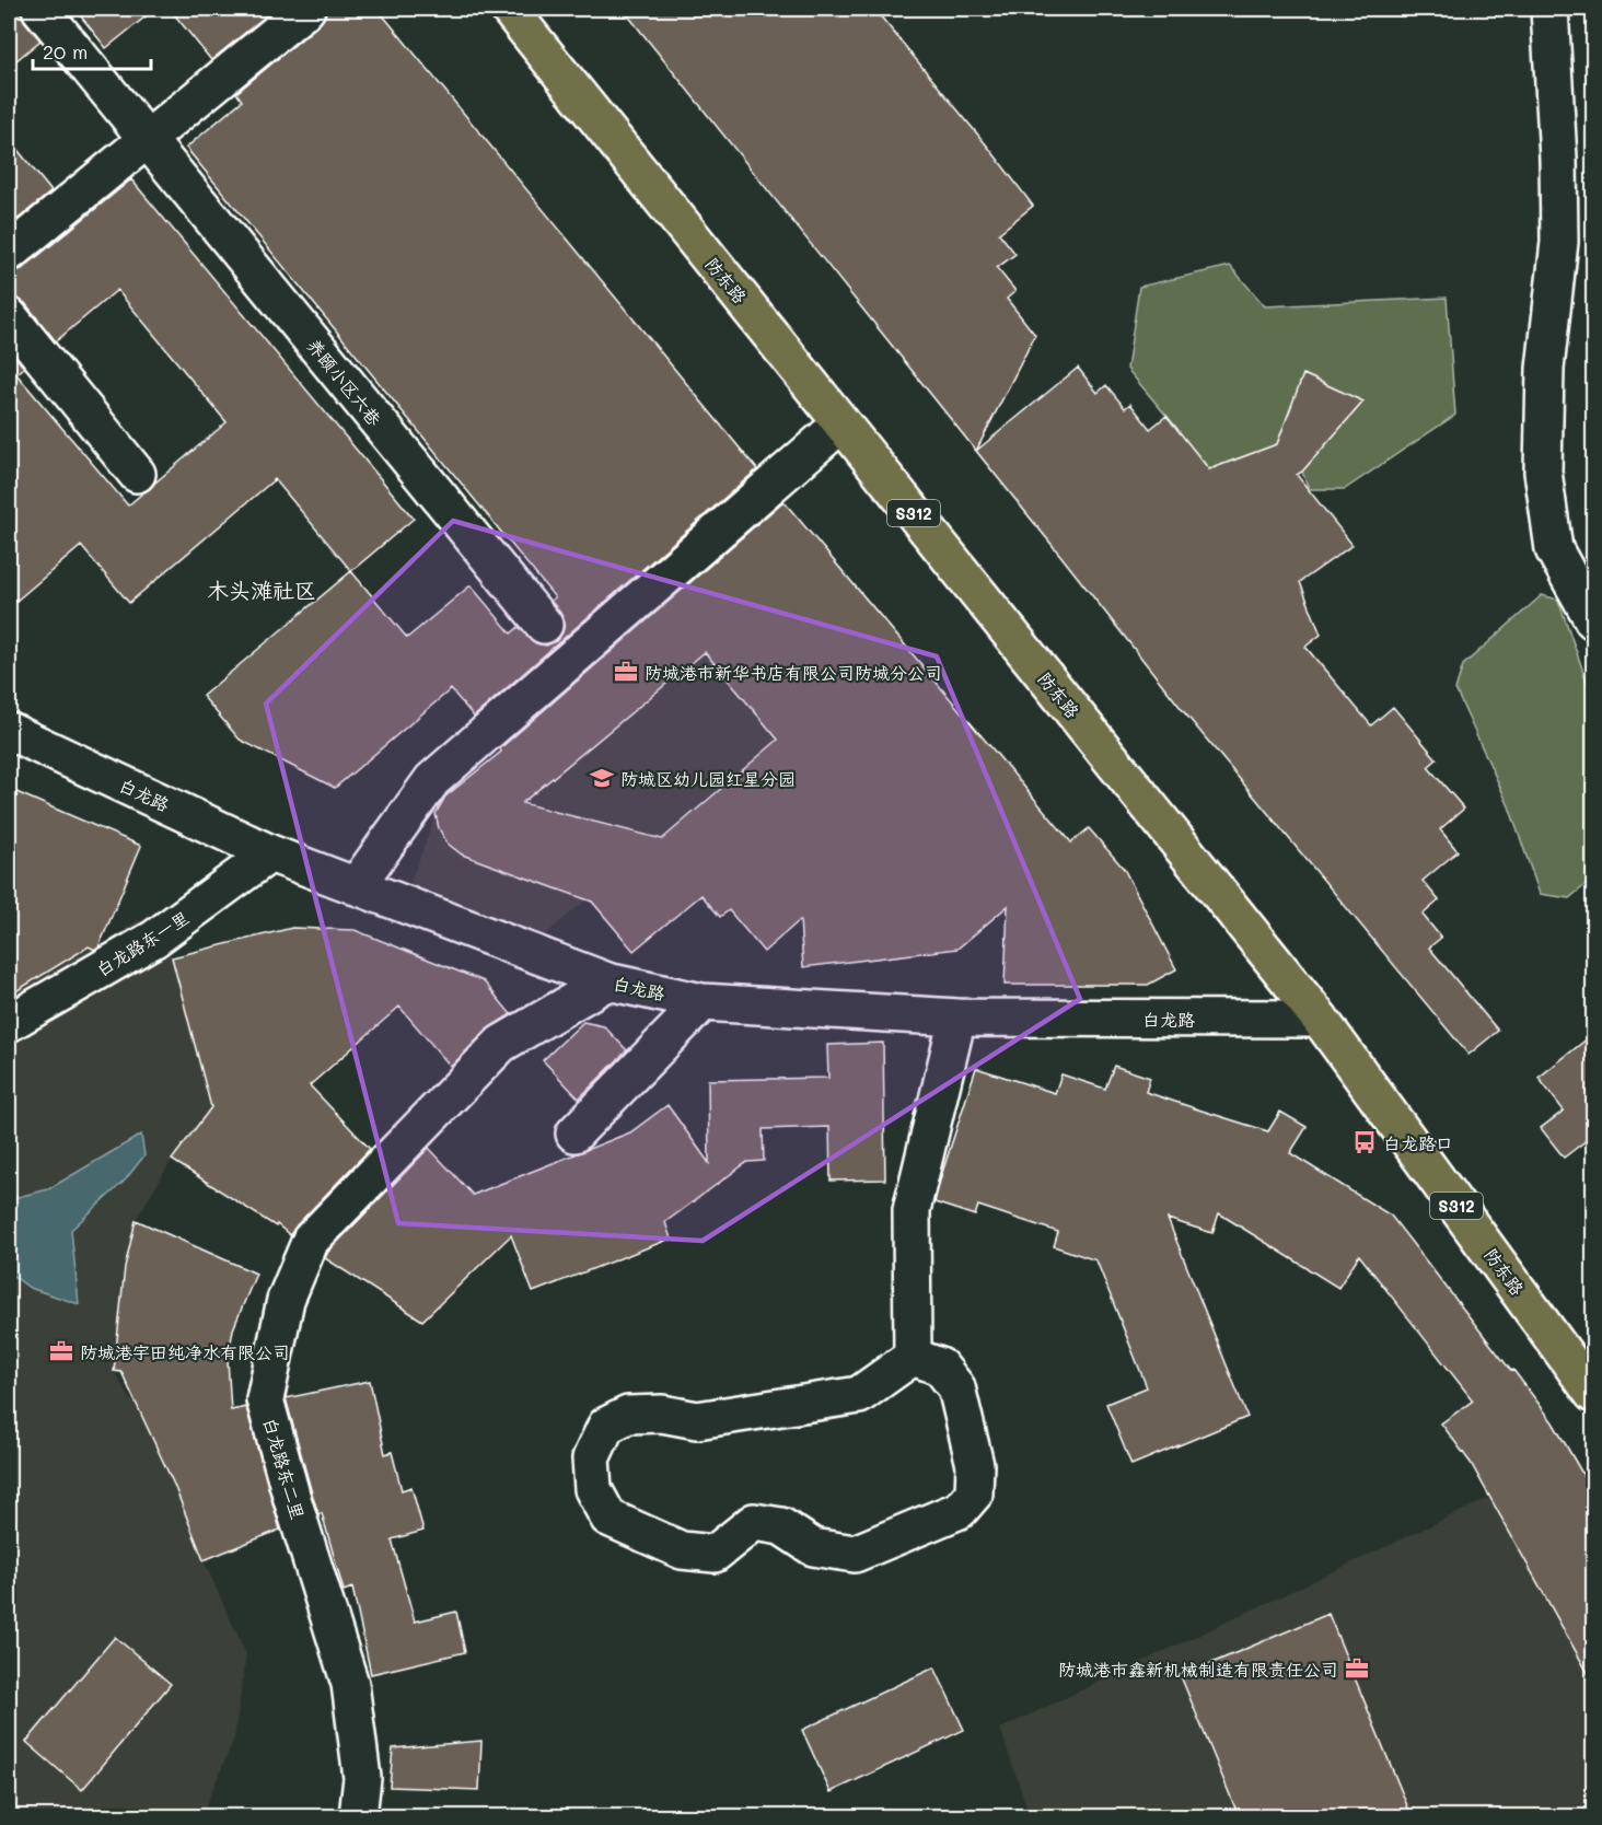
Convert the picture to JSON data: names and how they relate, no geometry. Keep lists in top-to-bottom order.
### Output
{
  "streets": {
    "main road": ["防东路", "S312"],
    "street": [
      "养颐小区六巷",
      "白龙路",
      "白龙路东一里",
      "白龙路东二里"
    ]
  },
  "crossings": [
    ["防东路", "白龙路"],
    ["白龙路", "白龙路东一里"],
    ["白龙路", "白龙路东二里"]
  ],
  "districts": ["木头滩社区"],
  "places": {
    "office": ["防城港市新华书店有限公司防城分公司", "防城港宇田纯净水有限公司", "防城港市鑫新机械制造有限责任公司"],
    "school or university": ["防城区幼儿园红星分园"],
    "bus stop": ["白龙路口"]
  },
  "scale_bar": "20 m"
}
